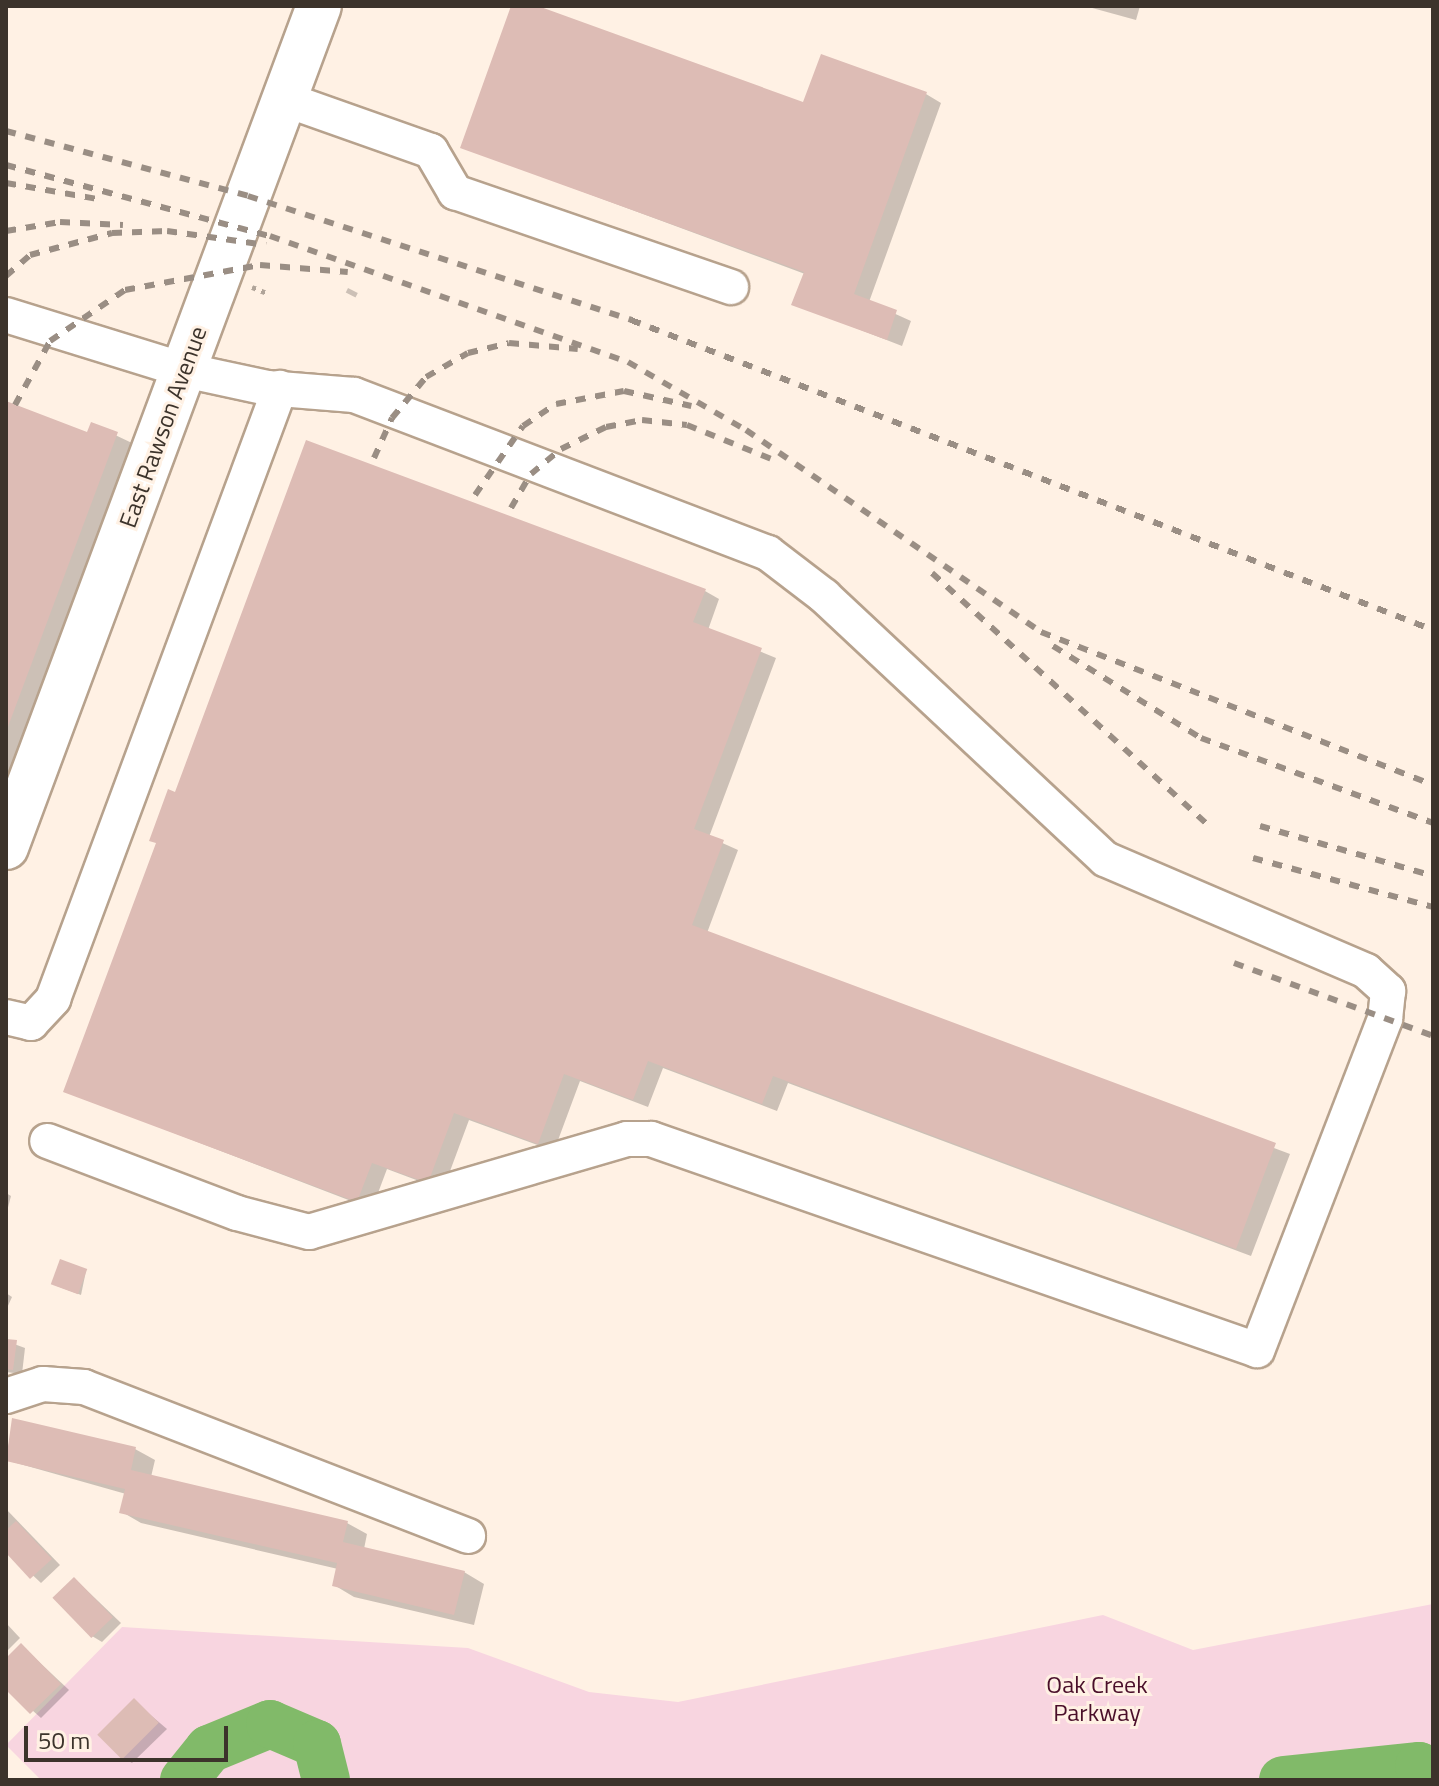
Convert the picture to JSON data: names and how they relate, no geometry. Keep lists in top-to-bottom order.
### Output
{
  "streets": {
    "main road": ["East Rawson Avenue"]
  },
  "parks": ["Oak Creek Parkway"],
  "scale_bar": "50 m"
}
